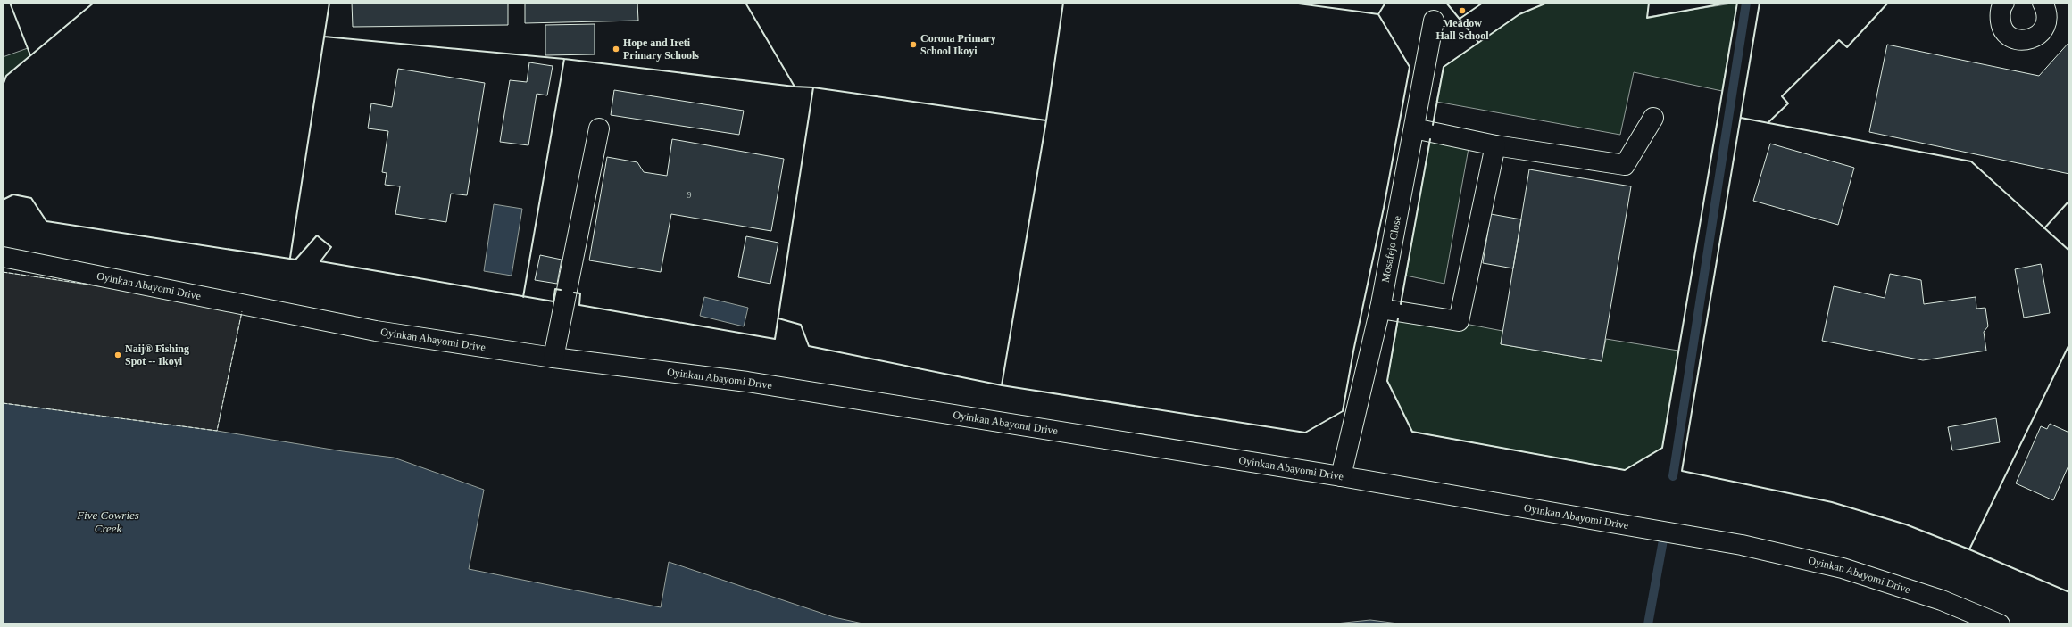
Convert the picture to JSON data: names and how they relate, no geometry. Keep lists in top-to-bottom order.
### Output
{
  "streets": {
    "street": ["Mosafejo Close", "Oyinkan Abayomi Drive"]
  },
  "crossings": [
    ["Mosafejo Close", "Oyinkan Abayomi Drive"]
  ],
  "water": ["Five Cowries Creek"],
  "places": [
    "Meadow Hall School",
    "Corona Primary School Ikoyi",
    "Hope and Ireti Primary Schools",
    "Naij® Fishing Spot -- Ikoyi"
  ],
  "house_numbers": ["9"]
}
